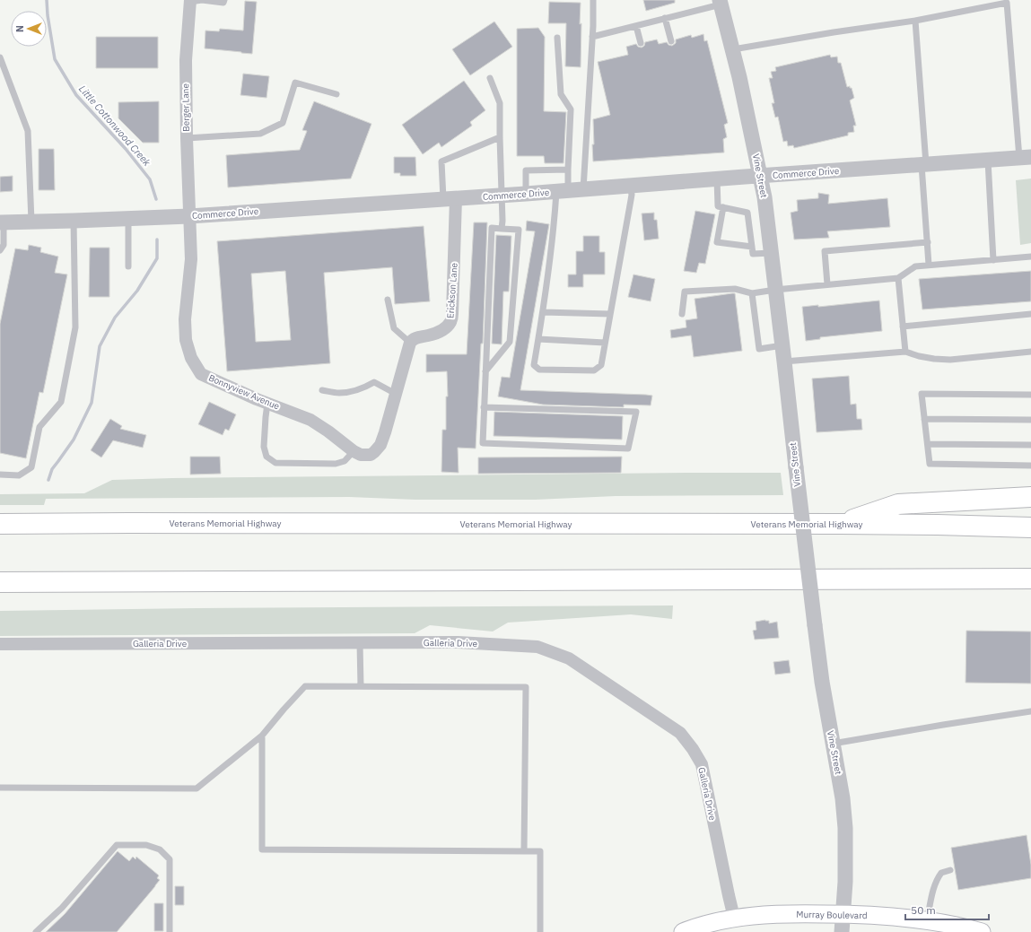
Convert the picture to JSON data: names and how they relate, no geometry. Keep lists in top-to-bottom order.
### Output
{
  "streets": {
    "highway": ["Veterans Memorial Highway"],
    "main road": ["Murray Boulevard"],
    "street": [
      "Berger Lane",
      "Commerce Drive",
      "Vine Street",
      "Erickson Lane",
      "Bonnyview Avenue",
      "Galleria Drive"
    ]
  },
  "crossings": [
    ["Berger Lane", "Commerce Drive"],
    ["Berger Lane", "Bonnyview Avenue"],
    ["Commerce Drive", "Vine Street"],
    ["Commerce Drive", "Erickson Lane"],
    ["Commerce Drive", "Bonnyview Avenue"],
    ["Vine Street", "Murray Boulevard"],
    ["Galleria Drive", "Murray Boulevard"]
  ],
  "water": ["Little Cottonwood Creek"],
  "scale_bar": "50 m",
  "north": "left"
}
